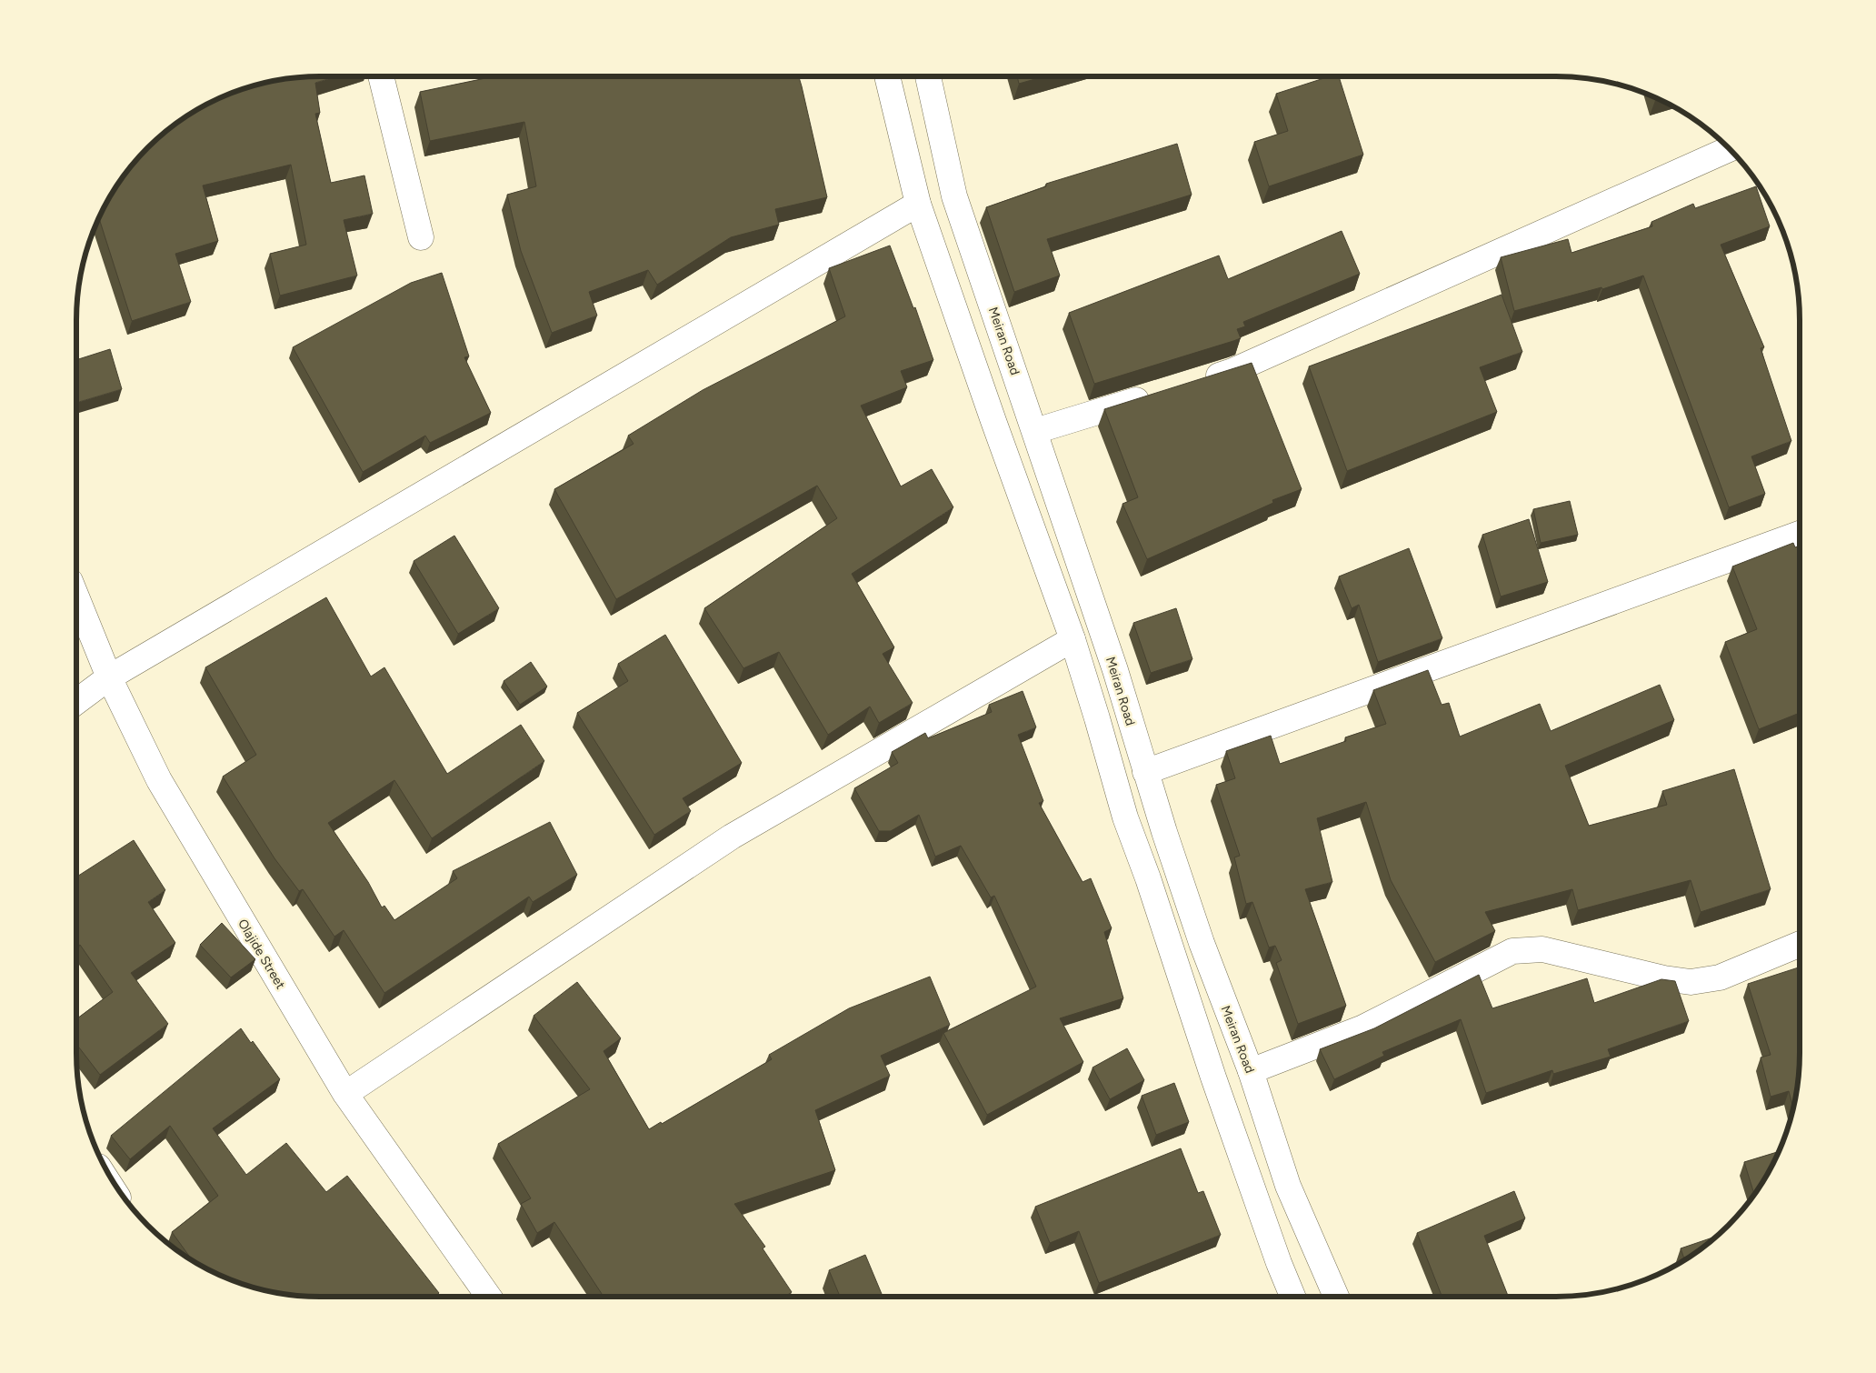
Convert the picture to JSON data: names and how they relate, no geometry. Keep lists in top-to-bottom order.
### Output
{
  "streets": {
    "street": ["Meiran Road", "Olajide Street"]
  }
}
